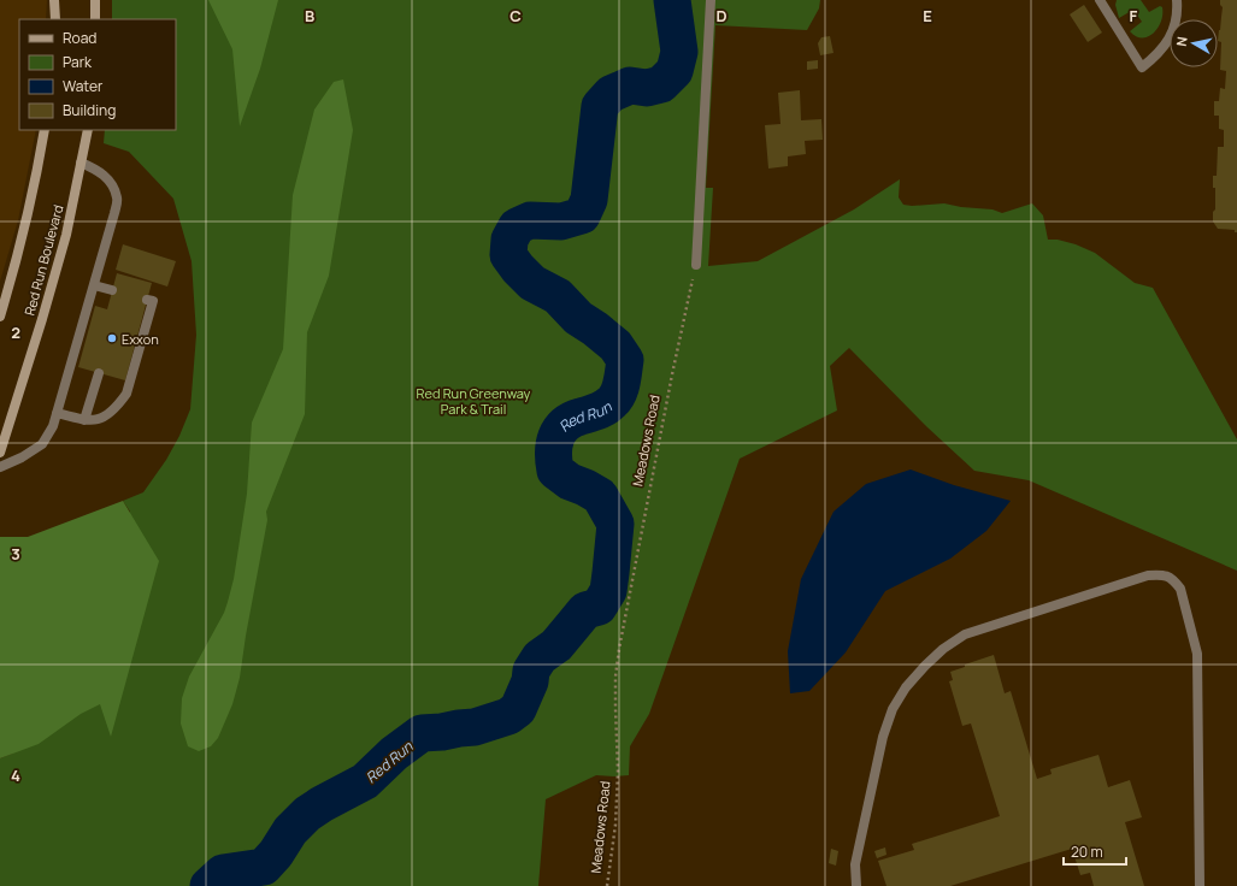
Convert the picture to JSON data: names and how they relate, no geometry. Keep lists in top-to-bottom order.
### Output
{
  "streets": {
    "main road": ["Red Run Boulevard"],
    "path": ["Meadows Road"]
  },
  "water": ["Red Run"],
  "parks": ["Red Run Greenway Park & Trail"],
  "places": ["Exxon"],
  "legend": [
    "Road",
    "Park",
    "Water",
    "Building"
  ],
  "scale_bar": "20 m",
  "north": "left",
  "grid": {
    "columns": [
      "B",
      "C",
      "D",
      "E",
      "F"
    ],
    "rows": ["2", "3", "4"]
  }
}
